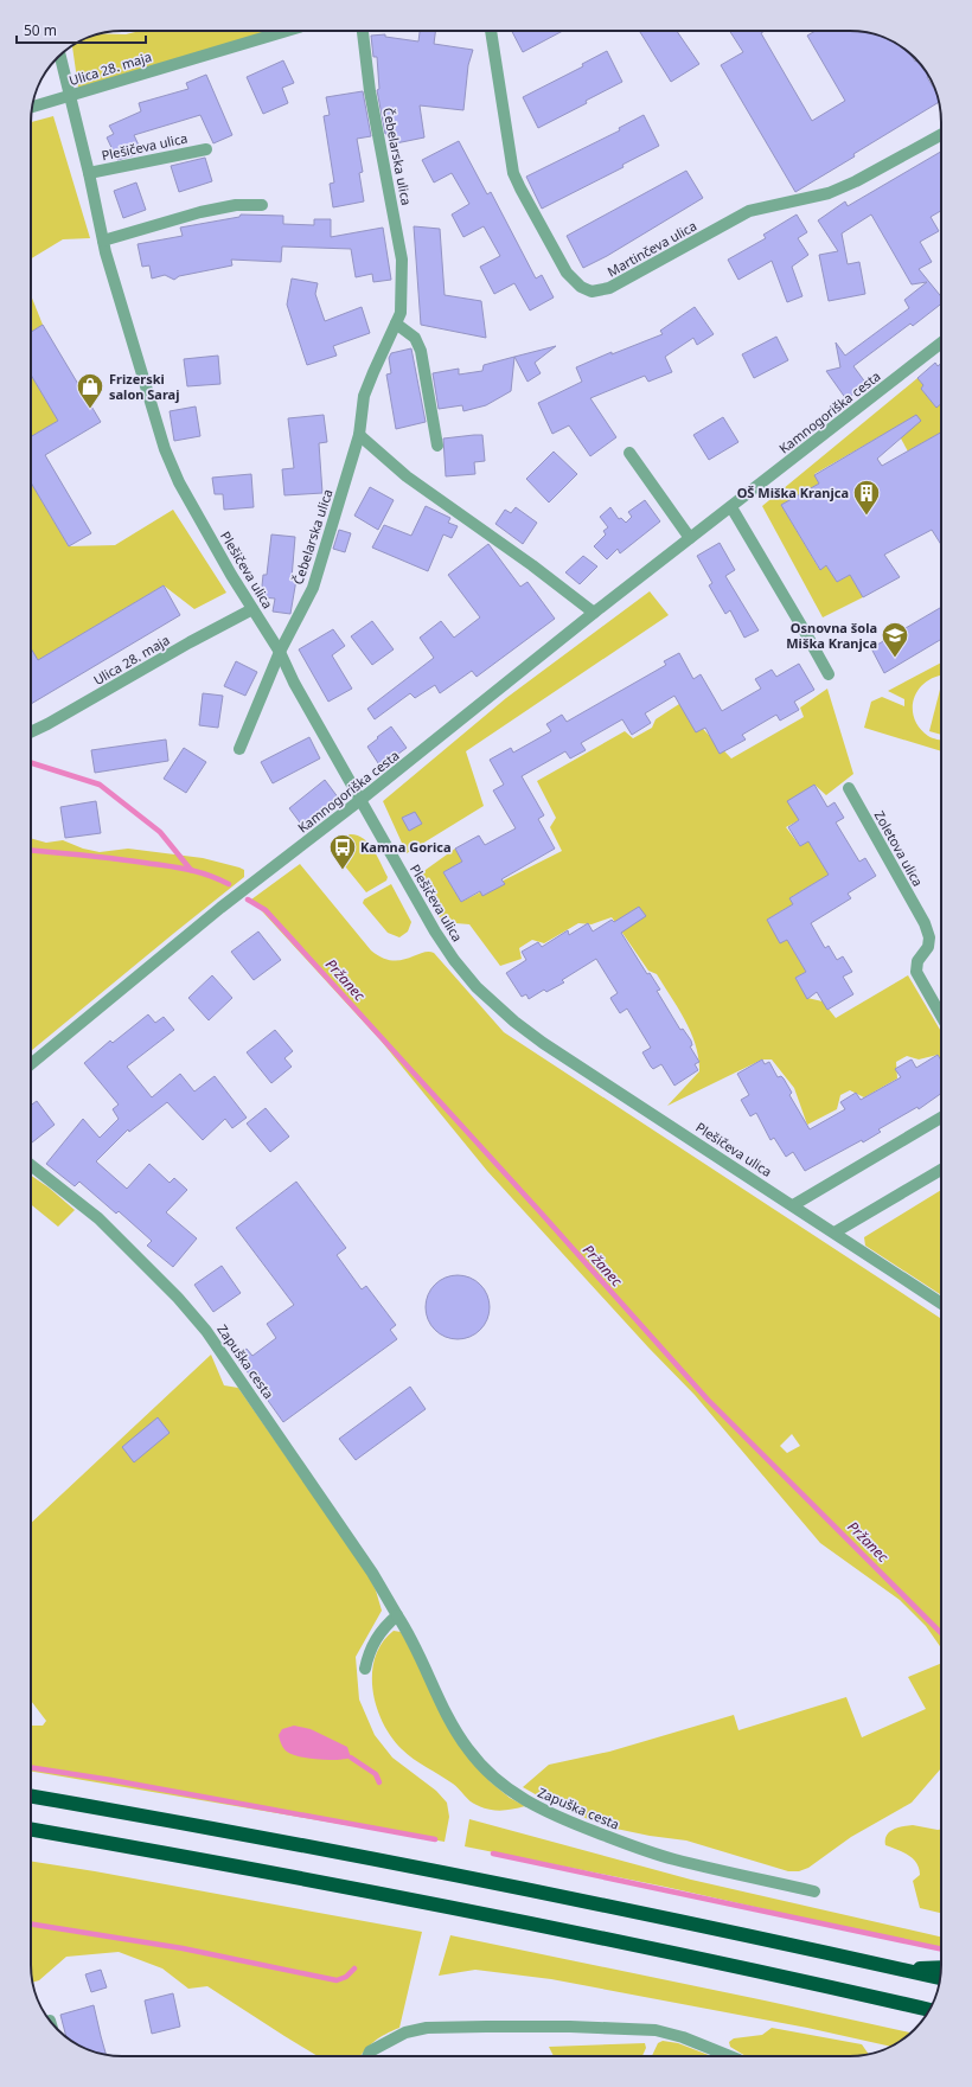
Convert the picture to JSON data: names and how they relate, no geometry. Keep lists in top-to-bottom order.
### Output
{
  "streets": {
    "street": [
      "Ulica 28. maja",
      "Plešičeva ulica",
      "Čebelarska ulica",
      "Martinčeva ulica",
      "Kamnogoriška cesta",
      "Zoletova ulica",
      "Zapuška cesta"
    ]
  },
  "crossings": [
    ["Ulica 28. maja", "Plešičeva ulica"],
    ["Plešičeva ulica", "Čebelarska ulica"],
    ["Plešičeva ulica", "Kamnogoriška cesta"]
  ],
  "water": ["Pržanec"],
  "places": {
    "shop": ["Frizerski salon Saraj"],
    "building": ["OŠ Miška Kranjca"],
    "school or university": ["Osnovna šola Miška Kranjca"],
    "bus stop": ["Kamna Gorica"]
  },
  "scale_bar": "50 m"
}
